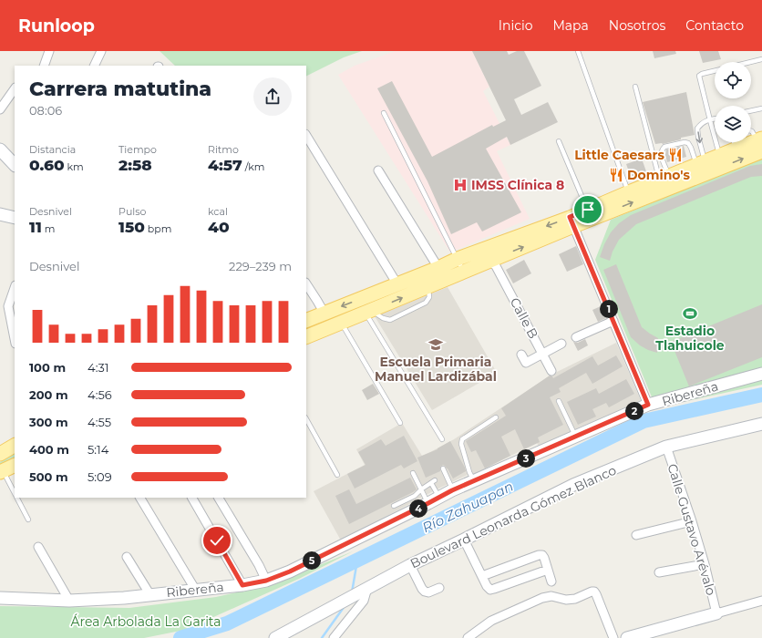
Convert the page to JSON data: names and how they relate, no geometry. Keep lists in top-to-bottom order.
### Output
{
  "streets": {
    "street": [
      "Calle B",
      "Ribereña",
      "Boulevard Leonarda Gómez Blanco",
      "Calle Gustavo Arévalo"
    ]
  },
  "crossings": [
    ["Boulevard Leonarda Gómez Blanco", "Calle Gustavo Arévalo"]
  ],
  "water": ["Río Zahuapan"],
  "parks": ["Área Arbolada La Garita"],
  "places": {
    "restaurant": ["Little Caesars", "Domino's"],
    "hospital": ["IMSS Clínica 8"],
    "sports": ["Estadio Tlahuicole"],
    "school or university": ["Escuela Primaria Manuel Lardizábal"]
  },
  "page": {
    "header": "Runloop",
    "nav": [
      "Inicio",
      "Mapa",
      "Nosotros",
      "Contacto"
    ],
    "heading": ["Carrera matutina", "08:06"],
    "stats": [
      ["Distancia", "0.60 km"],
      ["Tiempo", "2:58"],
      ["Ritmo", "4:57 /km"],
      ["Desnivel", "11 m"],
      ["Pulso", "150 bpm"],
      ["kcal", "40"]
    ],
    "chart": ["Desnivel", "229–239 m"],
    "pins": [
      "1",
      "2",
      "3",
      "4",
      "5"
    ],
    "list": [
      {
        "name": "100 m",
        "note": "4:31"
      },
      {
        "name": "200 m",
        "note": "4:56"
      },
      {
        "name": "300 m",
        "note": "4:55"
      },
      {
        "name": "400 m",
        "note": "5:14"
      },
      {
        "name": "500 m",
        "note": "5:09"
      }
    ]
  }
}
